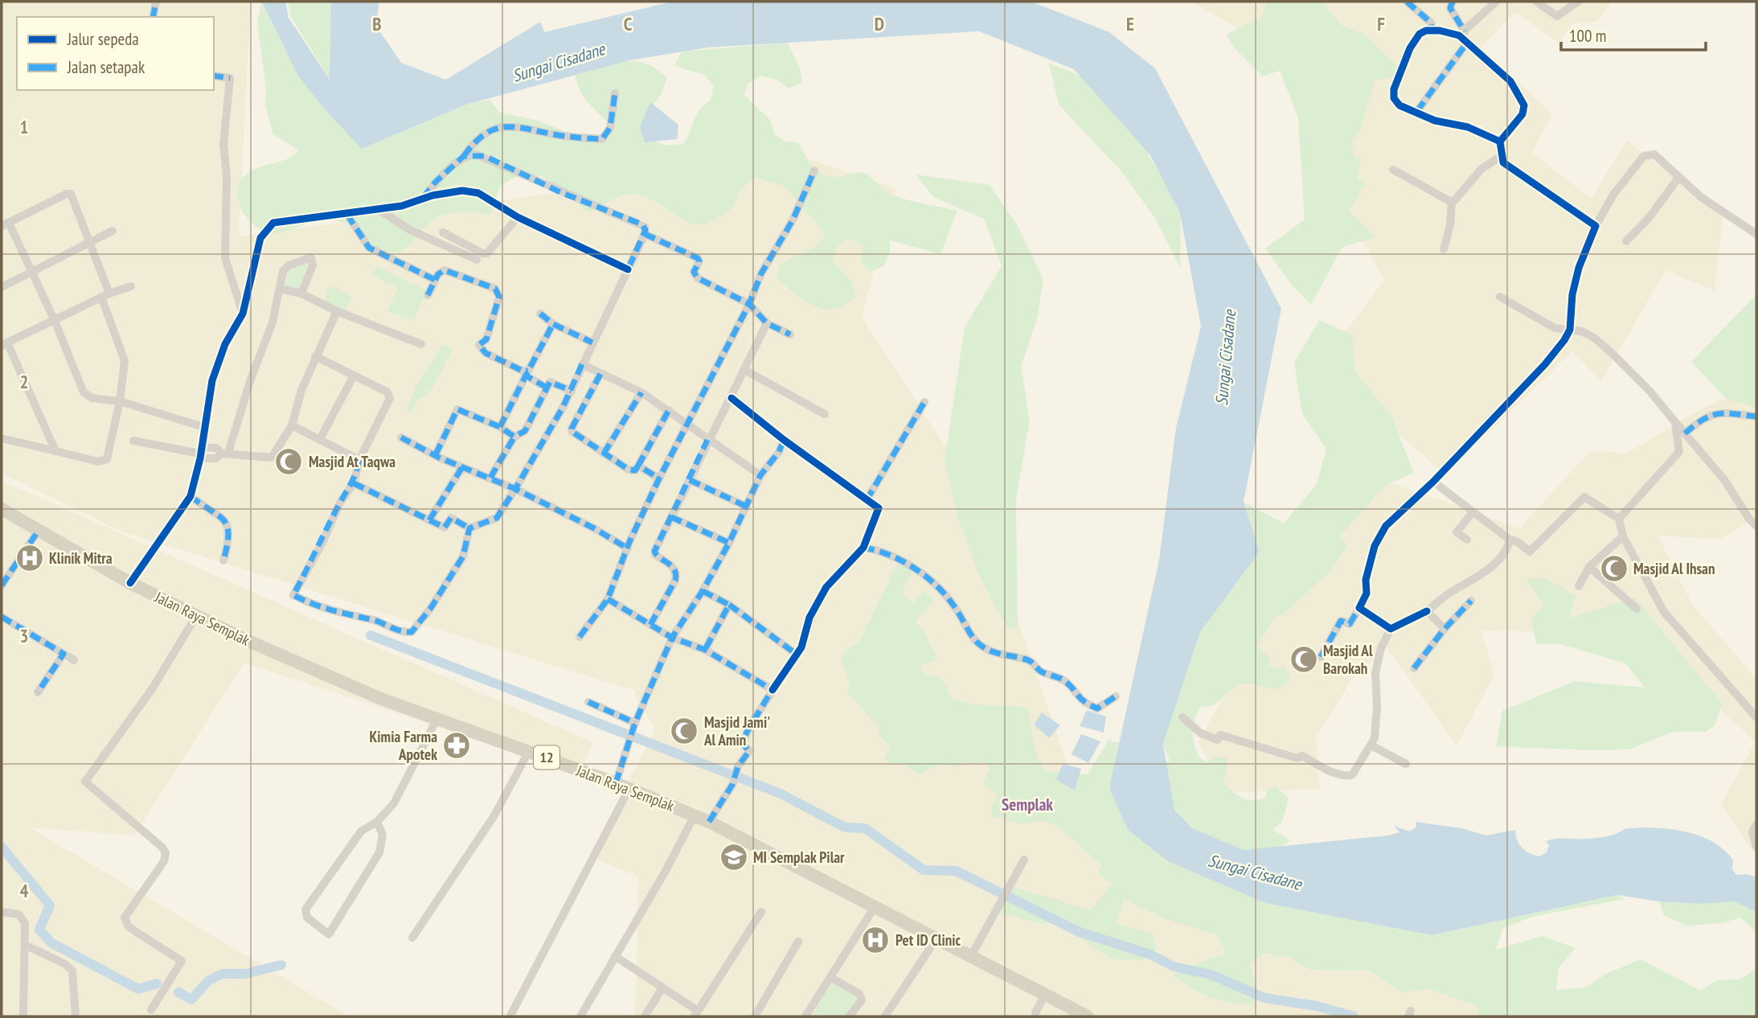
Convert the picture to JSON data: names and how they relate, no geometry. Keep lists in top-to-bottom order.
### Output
{
  "streets": {
    "main road": ["Jalan Raya Semplak", "12"]
  },
  "districts": ["Semplak"],
  "water": ["Sungai Cisadane"],
  "places": {
    "mosque": [
      "Masjid At Taqwa",
      "Masjid Al Ihsan",
      "Masjid Al Barokah",
      "Masjid Jami' Al Amin"
    ],
    "hospital": ["Klinik Mitra", "Pet ID Clinic"],
    "pharmacy": ["Kimia Farma Apotek"],
    "school or university": ["MI Semplak Pilar"]
  },
  "legend": ["Jalur sepeda", "Jalan setapak"],
  "scale_bar": "100 m",
  "grid": {
    "columns": [
      "B",
      "C",
      "D",
      "E",
      "F"
    ],
    "rows": [
      "1",
      "2",
      "3",
      "4"
    ]
  }
}
